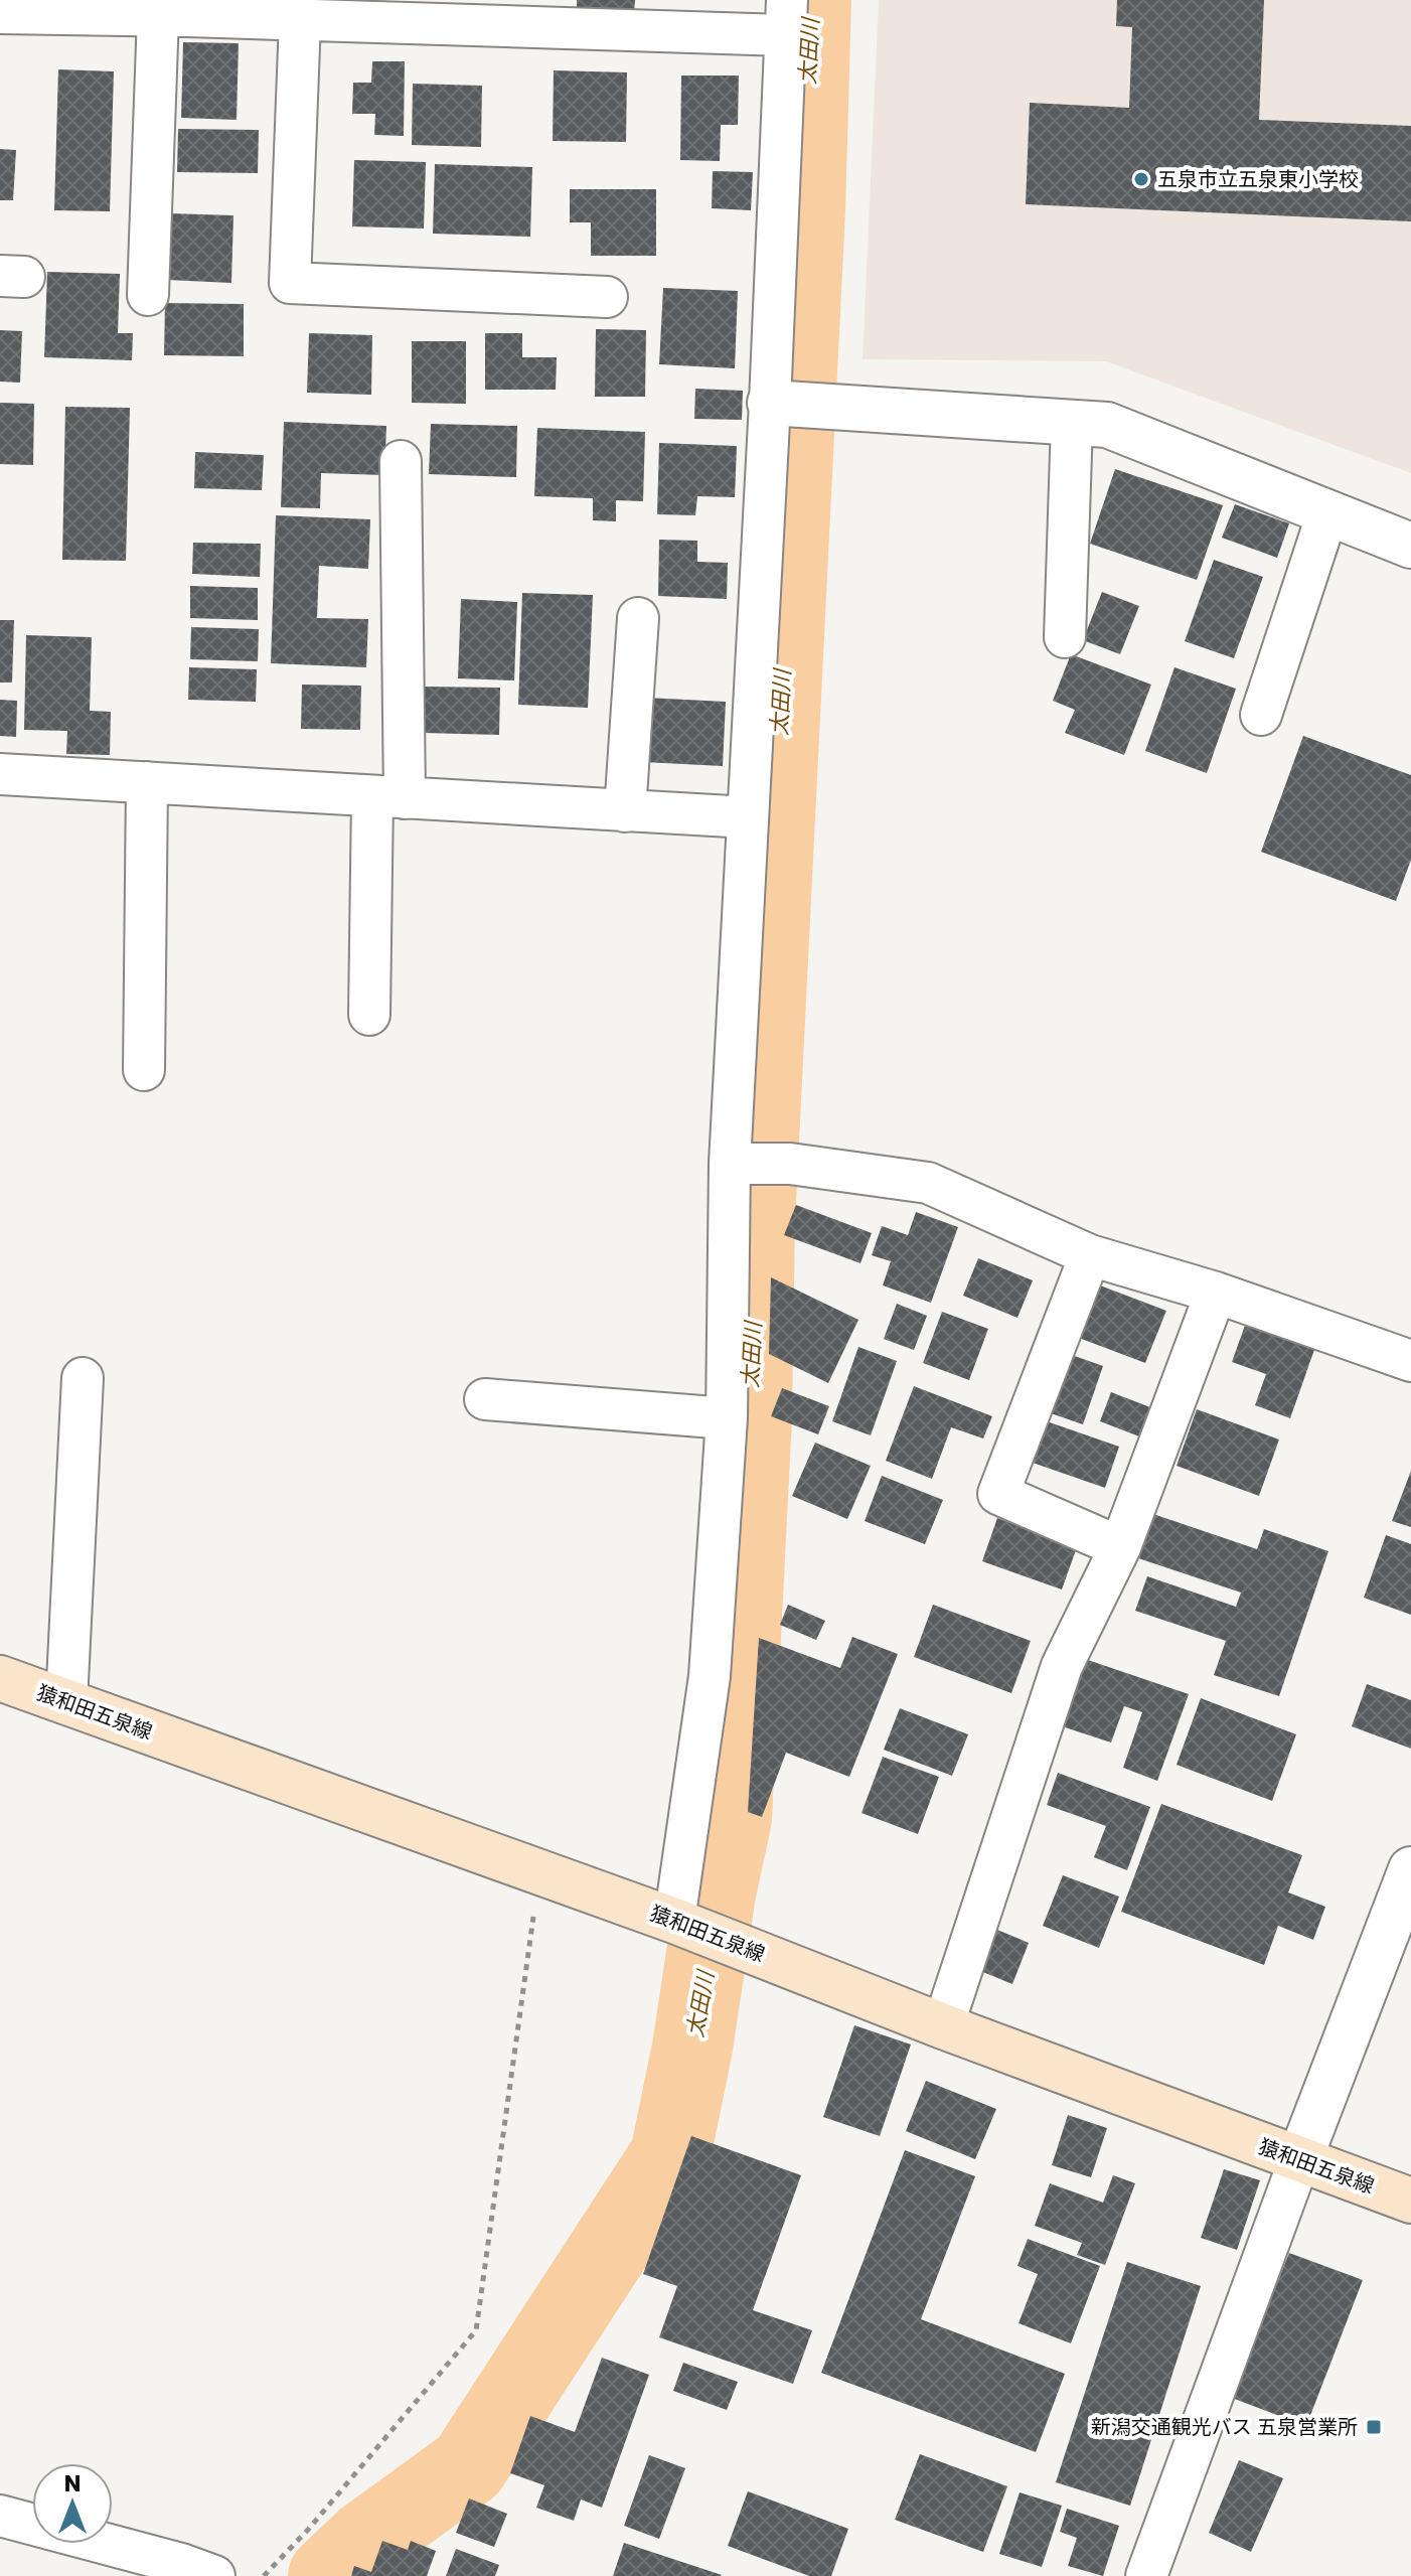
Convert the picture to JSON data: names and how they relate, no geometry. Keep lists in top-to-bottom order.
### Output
{
  "streets": {
    "main road": ["猿和田五泉線"]
  },
  "water": ["太田川"],
  "places": {
    "other": ["五泉市立五泉東小学校"],
    "transit": ["新潟交通観光バス 五泉営業所"]
  },
  "north": "top"
}
